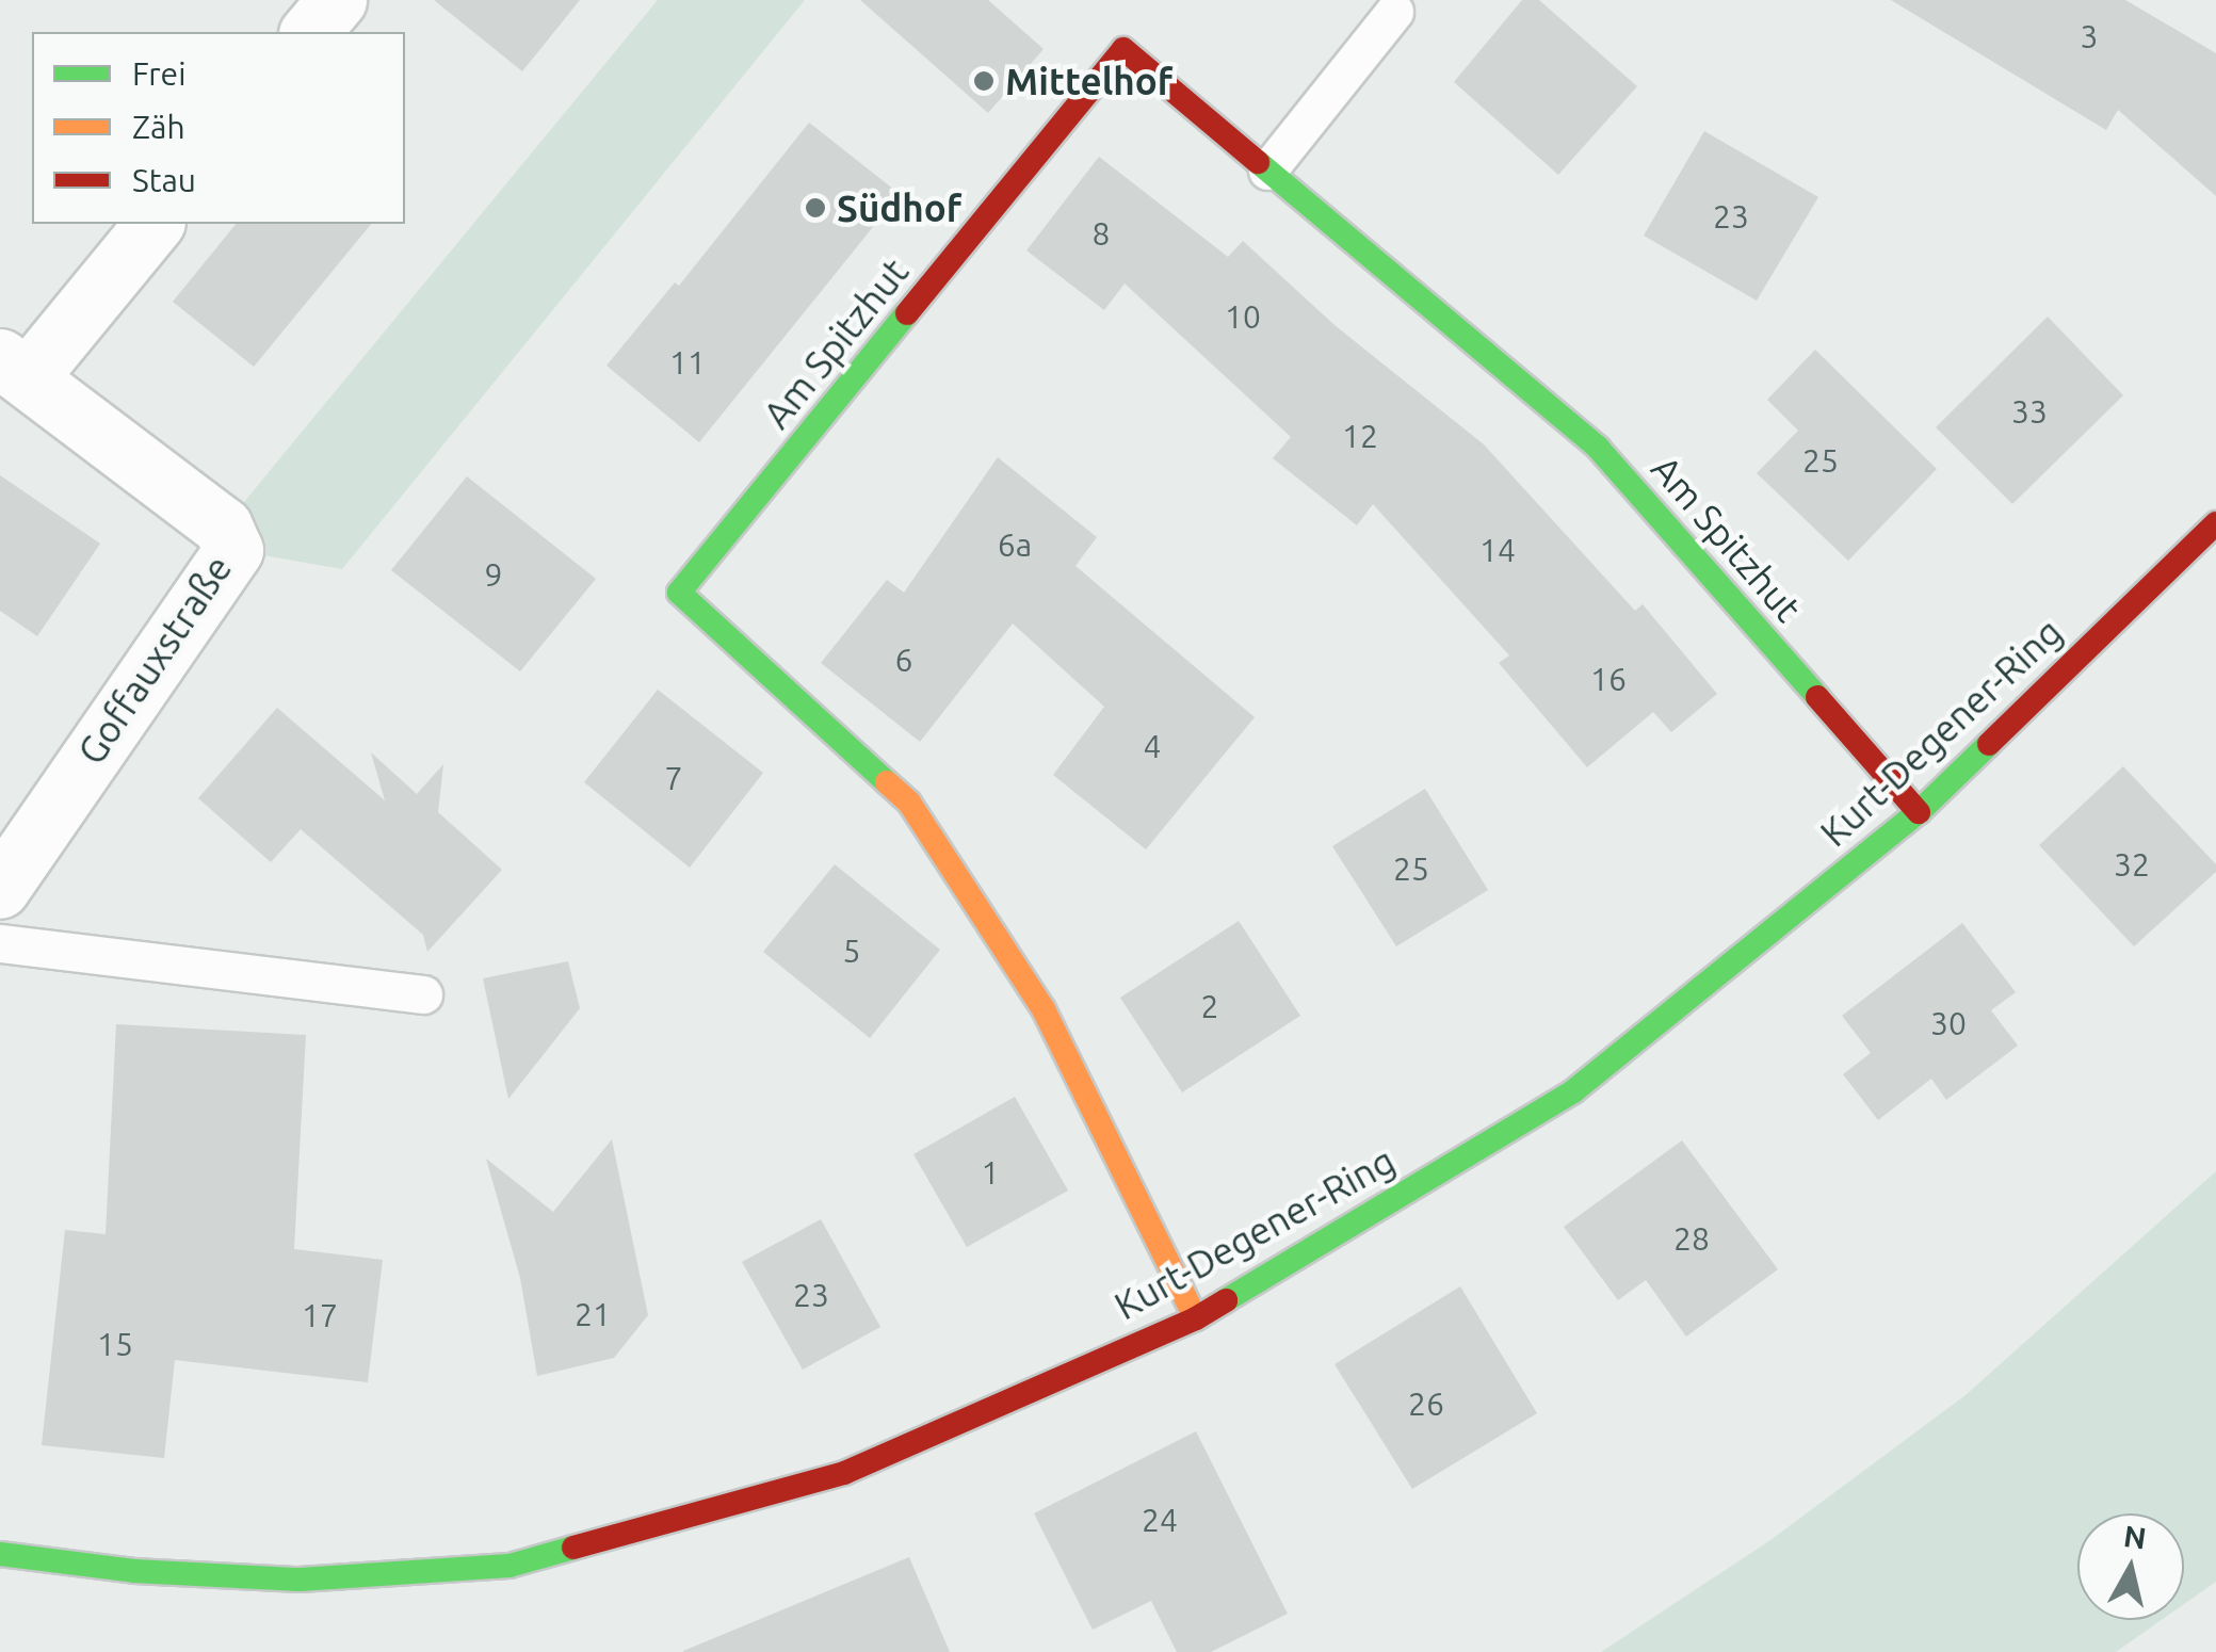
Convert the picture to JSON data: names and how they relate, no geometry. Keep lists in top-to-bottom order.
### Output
{
  "streets": {
    "street": ["Am Spitzhut", "Goffauxstraße", "Kurt-Degener-Ring"]
  },
  "crossings": [
    ["Am Spitzhut", "Kurt-Degener-Ring"]
  ],
  "places": ["Mittelhof", "Südhof"],
  "house_numbers": [
    "3",
    "23",
    "8",
    "10",
    "11",
    "33",
    "12",
    "25",
    "6a",
    "14",
    "9",
    "6",
    "16",
    "4",
    "7",
    "32",
    "25",
    "5",
    "2",
    "30",
    "1",
    "28",
    "23",
    "21",
    "17",
    "15",
    "26",
    "24"
  ],
  "legend": ["Frei", "Zäh", "Stau"],
  "north": "top"
}
